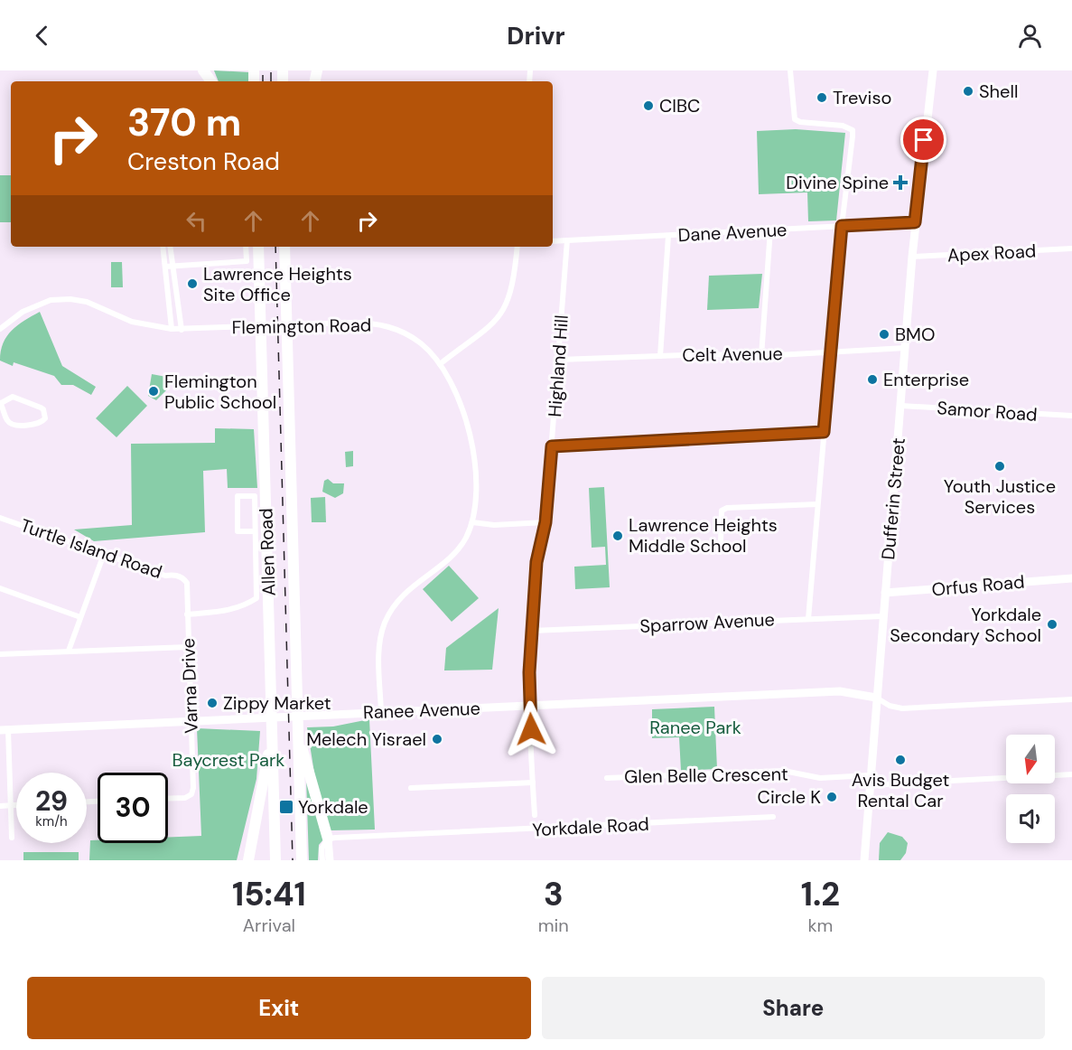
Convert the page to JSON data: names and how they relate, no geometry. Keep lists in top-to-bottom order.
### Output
{
  "streets": {
    "highway": ["Allen Road"],
    "street": [
      "Dane Avenue",
      "Apex Road",
      "Flemington Road",
      "Celt Avenue",
      "Highland Hill",
      "Samor Road",
      "Dufferin Street",
      "Turtle Island Road",
      "Orfus Road",
      "Sparrow Avenue",
      "Varna Drive",
      "Ranee Avenue",
      "Glen Belle Crescent",
      "Yorkdale Road"
    ]
  },
  "crossings": [
    ["Dane Avenue", "Highland Hill"],
    ["Dane Avenue", "Dufferin Street"],
    ["Apex Road", "Dufferin Street"],
    ["Flemington Road", "Ranee Avenue"],
    ["Celt Avenue", "Highland Hill"],
    ["Celt Avenue", "Dufferin Street"],
    ["Highland Hill", "Sparrow Avenue"],
    ["Highland Hill", "Ranee Avenue"],
    ["Samor Road", "Dufferin Street"],
    ["Dufferin Street", "Orfus Road"],
    ["Dufferin Street", "Sparrow Avenue"],
    ["Dufferin Street", "Ranee Avenue"],
    ["Dufferin Street", "Glen Belle Crescent"],
    ["Turtle Island Road", "Varna Drive"],
    ["Varna Drive", "Ranee Avenue"]
  ],
  "parks": ["Ranee Park", "Baycrest Park"],
  "places": {
    "other": [
      "Shell",
      "Treviso",
      "CIBC",
      "Lawrence Heights Site Office",
      "BMO",
      "Enterprise",
      "Flemington Public School",
      "Youth Justice Services",
      "Lawrence Heights Middle School",
      "Yorkdale Secondary School",
      "Zippy Market",
      "Melech Yisrael",
      "Avis Budget Rental Car",
      "Circle K"
    ],
    "health": ["Divine Spine"],
    "transit": ["Yorkdale"]
  },
  "north": "bottom",
  "page": {
    "header": "Drivr",
    "turn": ["370 m", "Creston Road"],
    "speed": "29 km/h",
    "limit": "30",
    "eta": [
      "15:41",
      "Arrival",
      "3",
      "min",
      "1.2",
      "km"
    ],
    "buttons": ["Exit", "Share"]
  }
}
